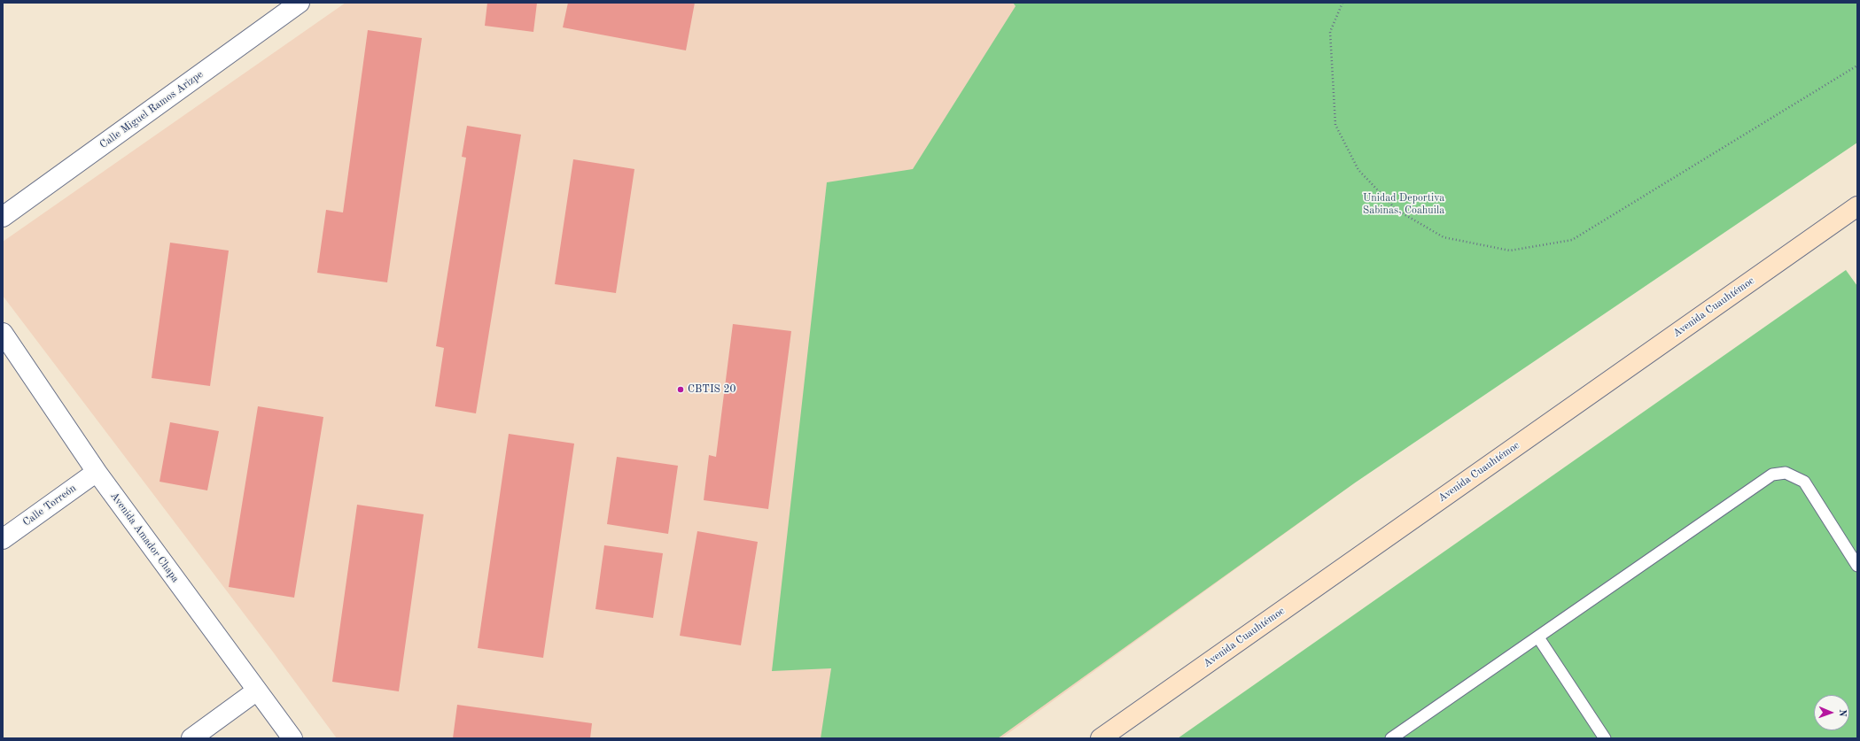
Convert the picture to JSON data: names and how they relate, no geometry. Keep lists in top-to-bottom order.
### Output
{
  "streets": {
    "main road": ["Avenida Cuauhtémoc"],
    "street": ["Calle Miguel Ramos Arizpe", "Calle Torreón", "Avenida Amador Chapa"]
  },
  "crossings": [
    ["Calle Torreón", "Avenida Amador Chapa"]
  ],
  "parks": ["Unidad Deportiva Sabinas, Coahuila"],
  "places": ["CBTIS 20"],
  "north": "right"
}
